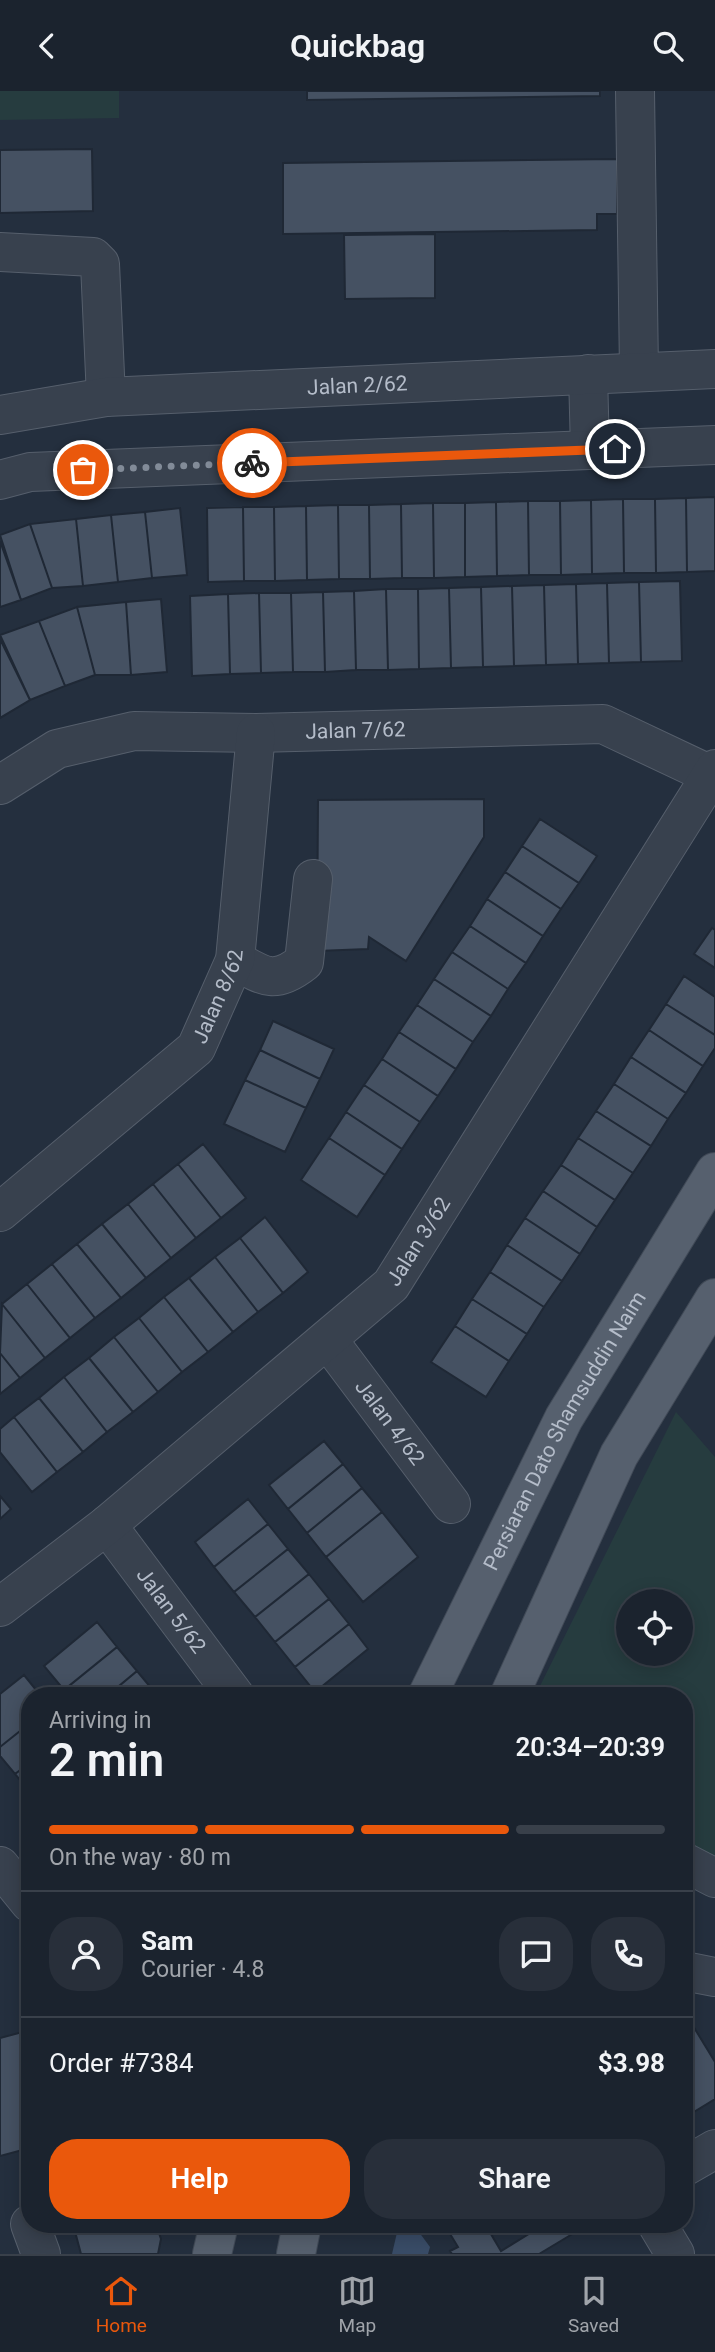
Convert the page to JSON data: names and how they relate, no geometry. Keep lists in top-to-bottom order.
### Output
{
  "streets": {
    "main road": ["Persiaran Dato Shamsuddin Naim"],
    "street": [
      "Jalan 2/62",
      "Jalan 7/62",
      "Jalan 8/62",
      "Jalan 3/62",
      "Jalan 4/62",
      "Jalan 5/62"
    ]
  },
  "crossings": [
    ["Jalan 7/62", "Jalan 8/62"],
    ["Jalan 7/62", "Jalan 3/62"],
    ["Jalan 3/62", "Jalan 4/62"],
    ["Jalan 3/62", "Jalan 5/62"]
  ],
  "page": {
    "header": "Quickbag",
    "heading": ["2 min", "Arriving in", "20:34–20:39"],
    "panel": [
      "Sam",
      "Courier · 4.8",
      "Order #7384",
      "$3.98"
    ],
    "bar": "On the way · 80 m",
    "buttons": ["Help", "Share"],
    "tabs": ["Home", "Map", "Saved"]
  }
}
